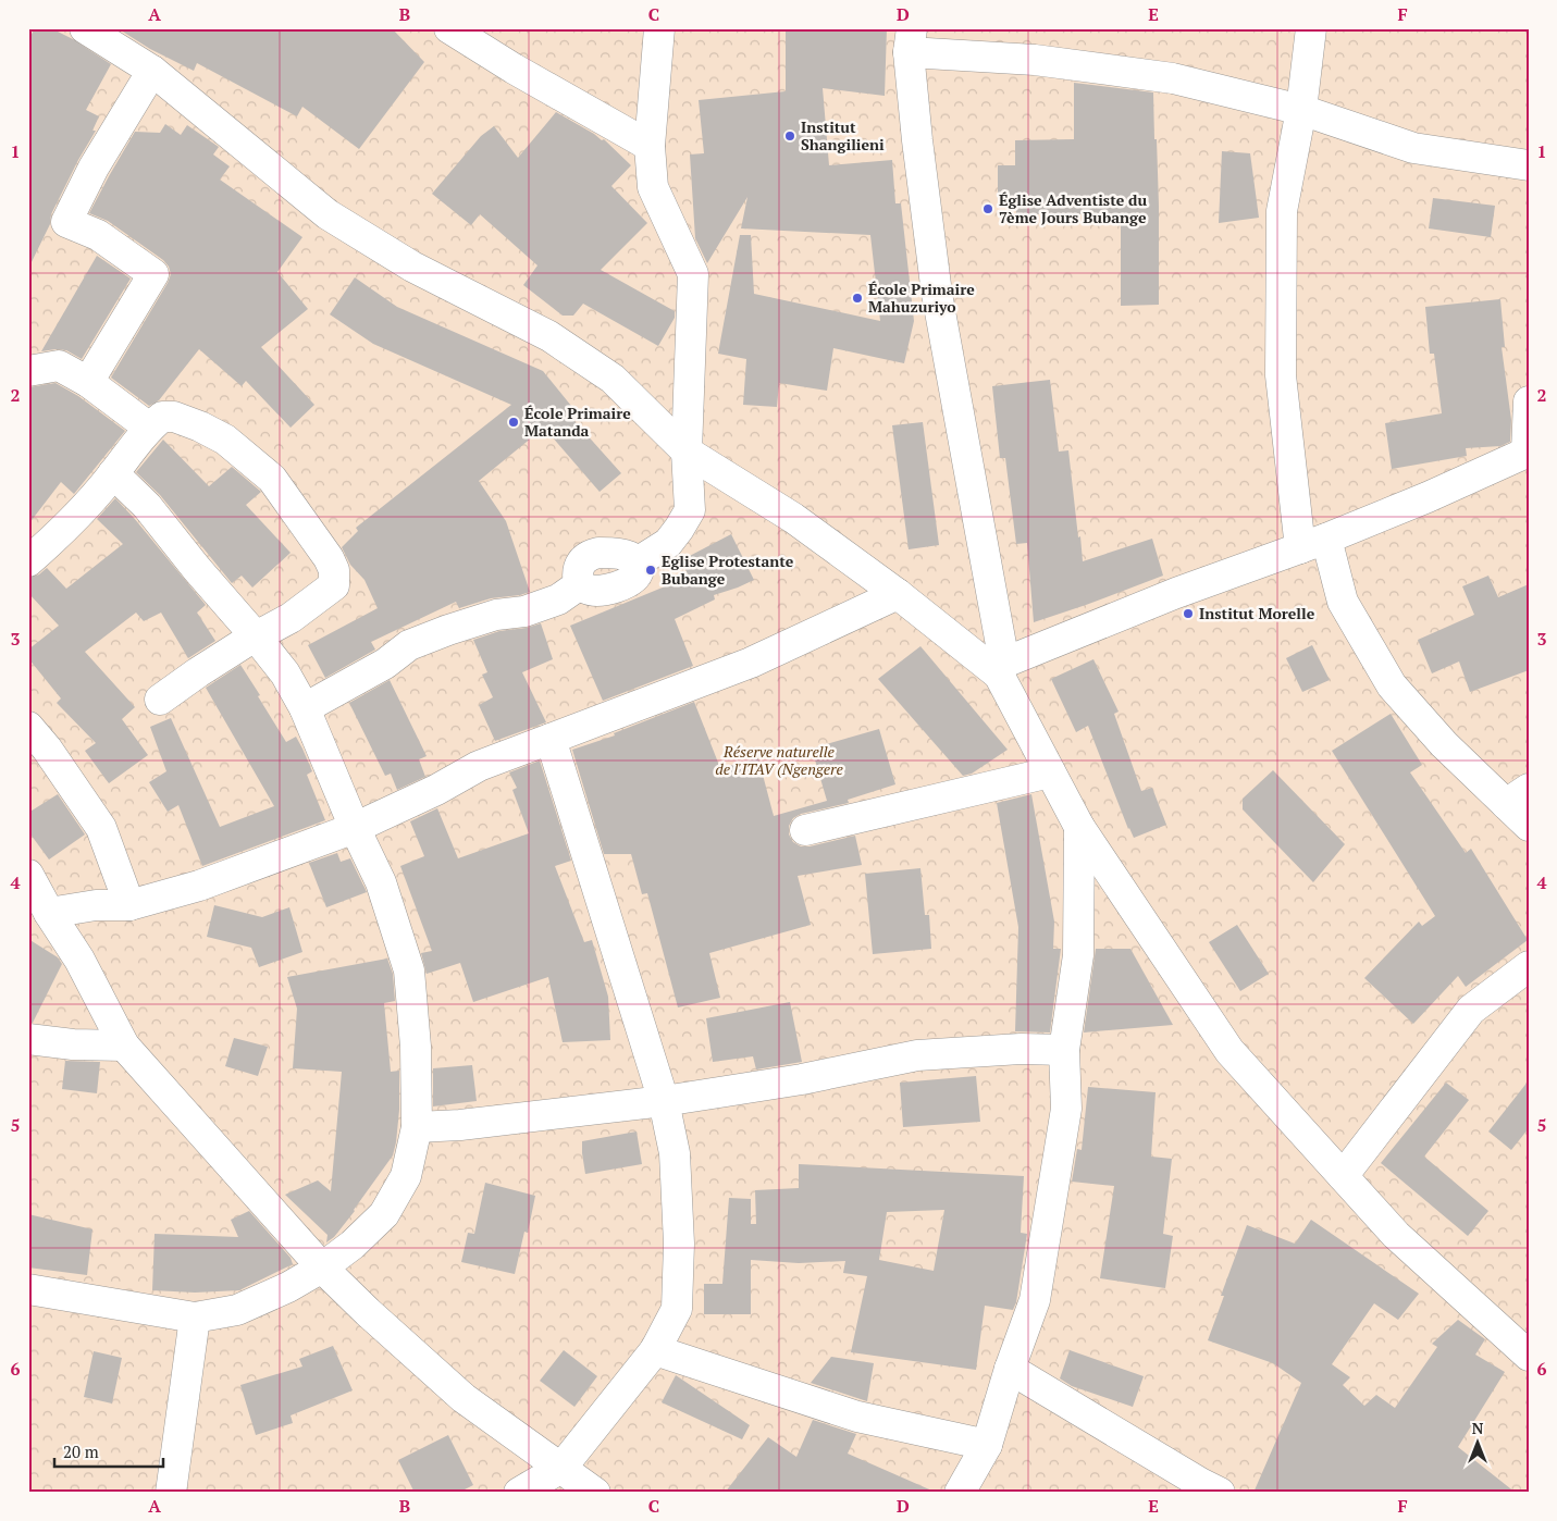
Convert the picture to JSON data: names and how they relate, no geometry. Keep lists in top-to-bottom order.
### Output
{
  "parks": ["Réserve naturelle de l'ITAV (Ngengere"],
  "places": [
    "Institut Shangilieni",
    "Église Adventiste du 7ème Jours Bubange",
    "École Primaire Mahuzuriyo",
    "École Primaire Matanda",
    "Eglise Protestante Bubange",
    "Institut Morelle"
  ],
  "scale_bar": "20 m",
  "north": "top",
  "grid": {
    "columns": [
      "A",
      "B",
      "C",
      "D",
      "E",
      "F"
    ],
    "rows": [
      "1",
      "2",
      "3",
      "4",
      "5",
      "6"
    ]
  }
}
